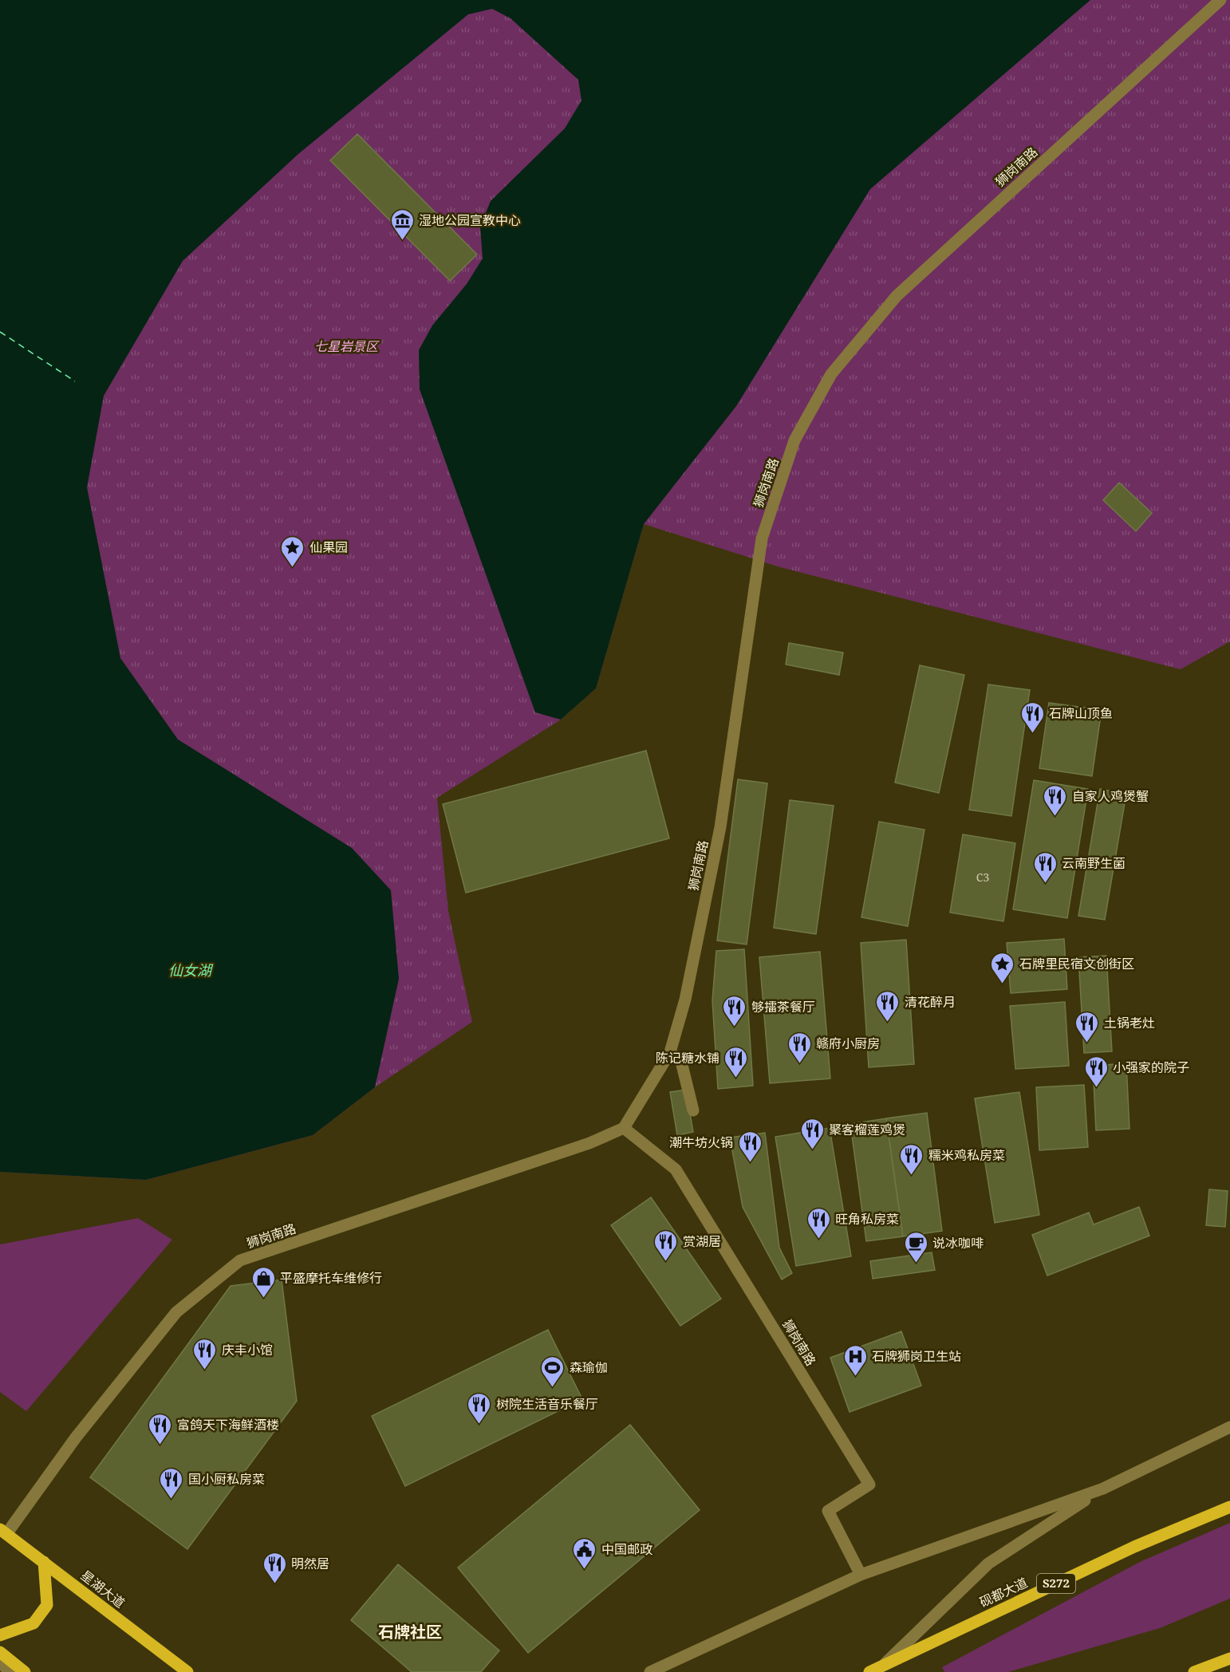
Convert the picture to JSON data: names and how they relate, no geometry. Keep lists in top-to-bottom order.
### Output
{
  "streets": {
    "main road": ["S272", "星湖大道", "砚都大道"],
    "street": ["狮岗南路"]
  },
  "crossings": [
    ["狮岗南路", "星湖大道"]
  ],
  "districts": ["石牌社区"],
  "water": ["仙女湖"],
  "parks": ["七星岩景区"],
  "places": {
    "museum": ["湿地公园宣教中心"],
    "place": ["仙果园", "石牌里民宿文创街区"],
    "restaurant": [
      "石牌山顶鱼",
      "自家人鸡煲蟹",
      "云南野生菌",
      "清花醉月",
      "够擂茶餐厅",
      "土锅老灶",
      "赣府小厨房",
      "陈记糖水铺",
      "小强家的院子",
      "聚客榴莲鸡煲",
      "潮牛坊火锅",
      "糯米鸡私房菜",
      "旺角私房菜",
      "赏湖居",
      "庆丰小馆",
      "树院生活音乐餐厅",
      "富鸽天下海鲜酒楼",
      "国小厨私房菜",
      "明然居"
    ],
    "cafe": ["说冰咖啡"],
    "shop": ["平盛摩托车维修行"],
    "hospital": ["石牌狮岗卫生站"],
    "sports": ["森瑜伽"],
    "public building": ["中国邮政"]
  },
  "house_numbers": ["C3"]
}
